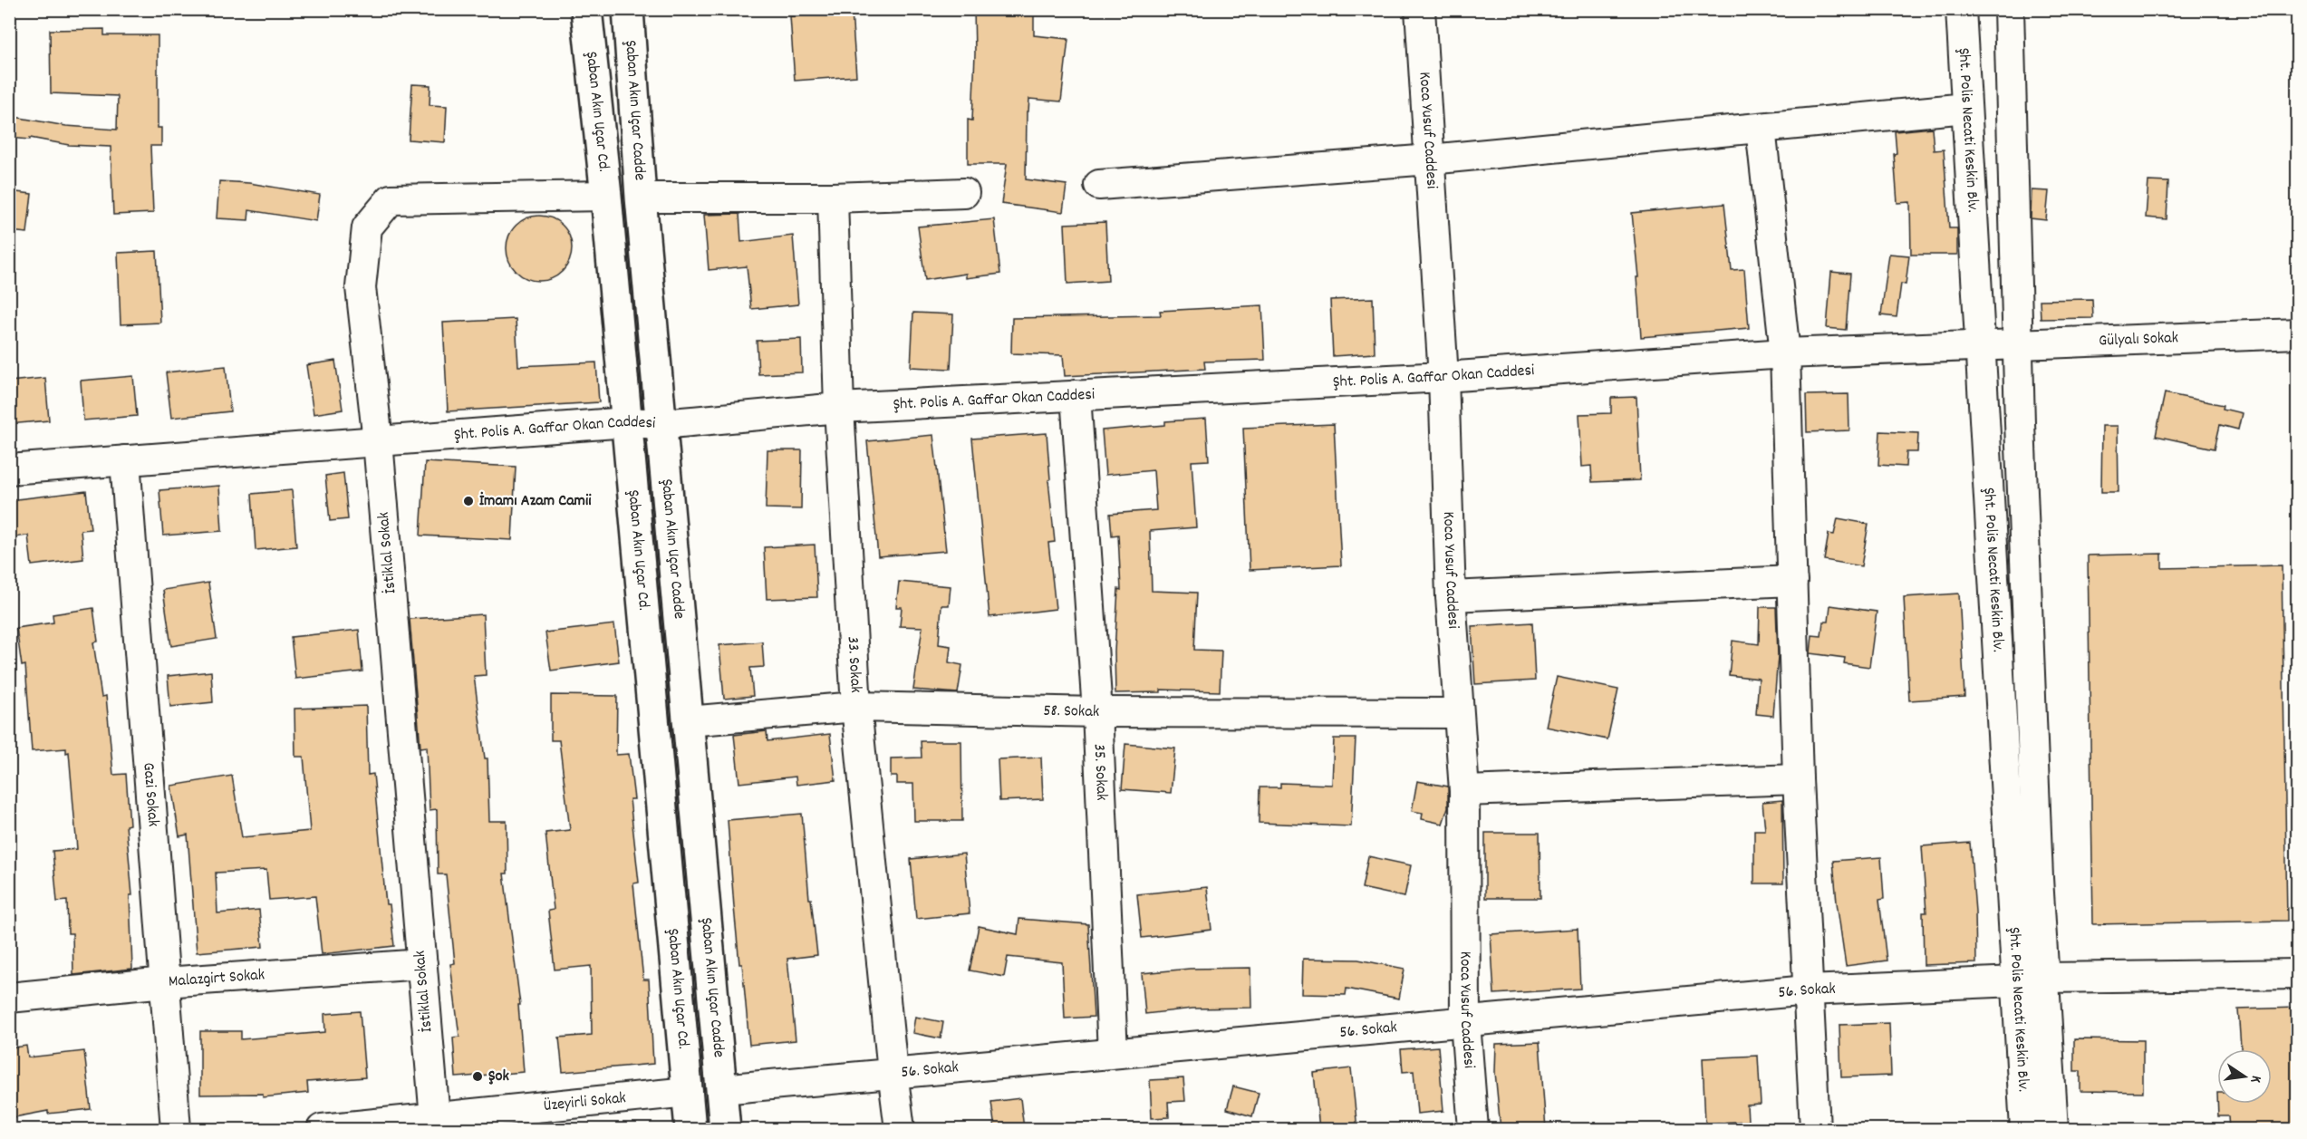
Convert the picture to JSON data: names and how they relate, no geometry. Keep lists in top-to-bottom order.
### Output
{
  "streets": {
    "main road": ["Şaban Akın Uçar Cadde", "Şaban Akın Uçar Cd."],
    "street": [
      "Koca Yusuf Caddesi",
      "Şht. Polis Necati Keskin Blv.",
      "Gülyalı Sokak",
      "Şht. Polis A. Gaffar Okan Caddesi",
      "İstiklal Sokak",
      "33. Sokak",
      "58. Sokak",
      "35. Sokak",
      "Gazi Sokak",
      "Malazgirt Sokak",
      "56. Sokak",
      "Üzeyirli Sokak"
    ]
  },
  "crossings": [
    ["Şaban Akın Uçar Cadde", "Şht. Polis A. Gaffar Okan Caddesi"],
    ["Şaban Akın Uçar Cadde", "58. Sokak"],
    ["Şaban Akın Uçar Cadde", "56. Sokak"],
    ["Şaban Akın Uçar Cd.", "Şht. Polis A. Gaffar Okan Caddesi"],
    ["Şaban Akın Uçar Cd.", "İstiklal Sokak"],
    ["Şaban Akın Uçar Cd.", "Üzeyirli Sokak"],
    ["Koca Yusuf Caddesi", "Şht. Polis A. Gaffar Okan Caddesi"],
    ["Koca Yusuf Caddesi", "58. Sokak"],
    ["Koca Yusuf Caddesi", "56. Sokak"],
    ["Şht. Polis Necati Keskin Blv.", "Gülyalı Sokak"],
    ["Şht. Polis Necati Keskin Blv.", "Şht. Polis A. Gaffar Okan Caddesi"],
    ["Şht. Polis Necati Keskin Blv.", "56. Sokak"],
    ["Gülyalı Sokak", "Şht. Polis A. Gaffar Okan Caddesi"],
    ["Şht. Polis A. Gaffar Okan Caddesi", "İstiklal Sokak"],
    ["Şht. Polis A. Gaffar Okan Caddesi", "33. Sokak"],
    ["Şht. Polis A. Gaffar Okan Caddesi", "35. Sokak"],
    ["Şht. Polis A. Gaffar Okan Caddesi", "Gazi Sokak"],
    ["İstiklal Sokak", "Malazgirt Sokak"],
    ["İstiklal Sokak", "Üzeyirli Sokak"],
    ["33. Sokak", "58. Sokak"],
    ["33. Sokak", "56. Sokak"],
    ["58. Sokak", "35. Sokak"],
    ["35. Sokak", "56. Sokak"],
    ["Gazi Sokak", "Malazgirt Sokak"]
  ],
  "places": ["İmamı Azam Camii", "Şok"],
  "north": "right"
}
